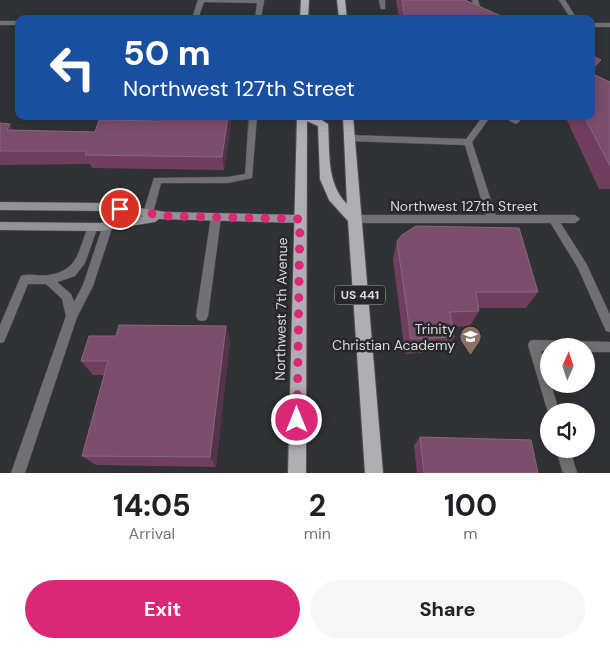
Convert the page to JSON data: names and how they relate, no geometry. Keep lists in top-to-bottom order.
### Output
{
  "streets": {
    "main road": ["US 441", "Northwest 7th Avenue"],
    "street": ["Northwest 127th Street"]
  },
  "crossings": [
    ["Northwest 127th Street", "US 441"]
  ],
  "places": {
    "school or university": ["Trinity Christian Academy"]
  },
  "north": "top",
  "page": {
    "turn": ["50 m", "Northwest 127th Street"],
    "eta": [
      "14:05",
      "Arrival",
      "2",
      "min",
      "100",
      "m"
    ],
    "buttons": ["Exit", "Share"]
  }
}
